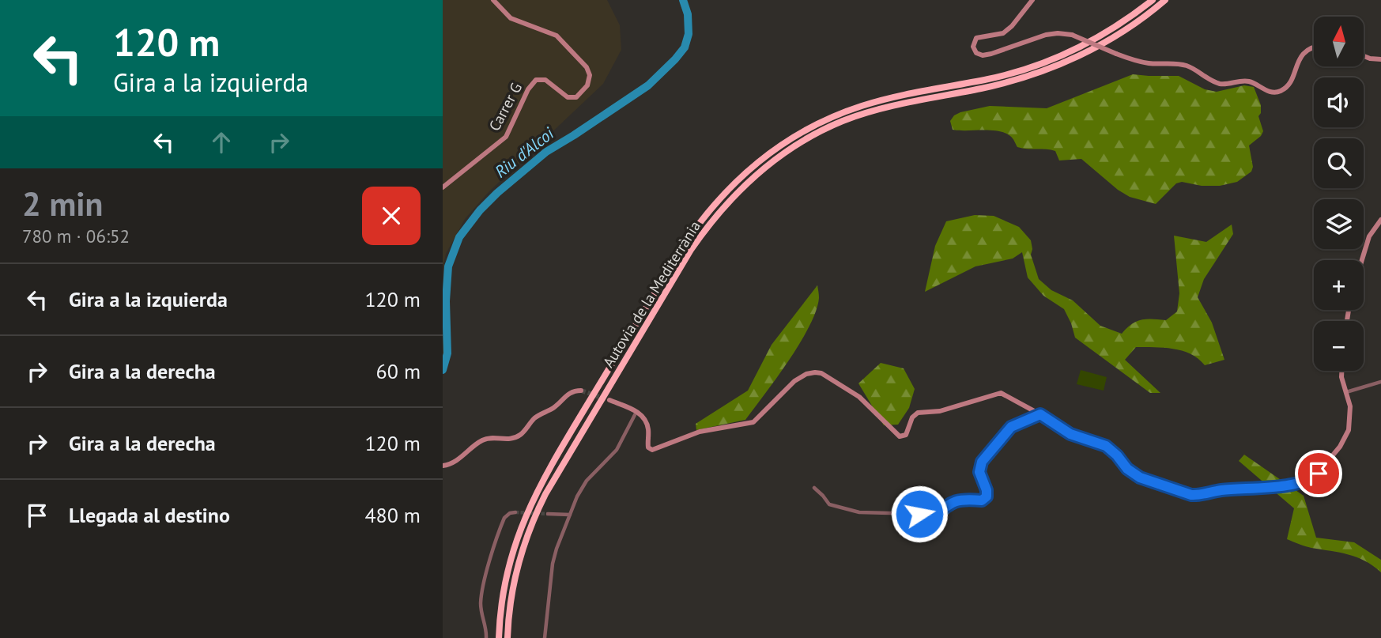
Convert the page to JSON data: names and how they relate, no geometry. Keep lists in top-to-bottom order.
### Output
{
  "streets": {
    "highway": ["Autovia de la Mediterrània"],
    "street": ["Carrer G"]
  },
  "water": ["Riu d'Alcoi"],
  "north": "top",
  "page": {
    "turn": ["120 m", "Gira a la izquierda"],
    "map_buttons": ["+", "−"],
    "heading": ["2 min", "780 m · 06:52"],
    "list": [
      {
        "name": "Gira a la izquierda",
        "value": "120 m"
      },
      {
        "name": "Gira a la derecha",
        "value": "60 m"
      },
      {
        "name": "Gira a la derecha",
        "value": "120 m"
      },
      {
        "name": "Llegada al destino",
        "value": "480 m"
      }
    ]
  }
}
